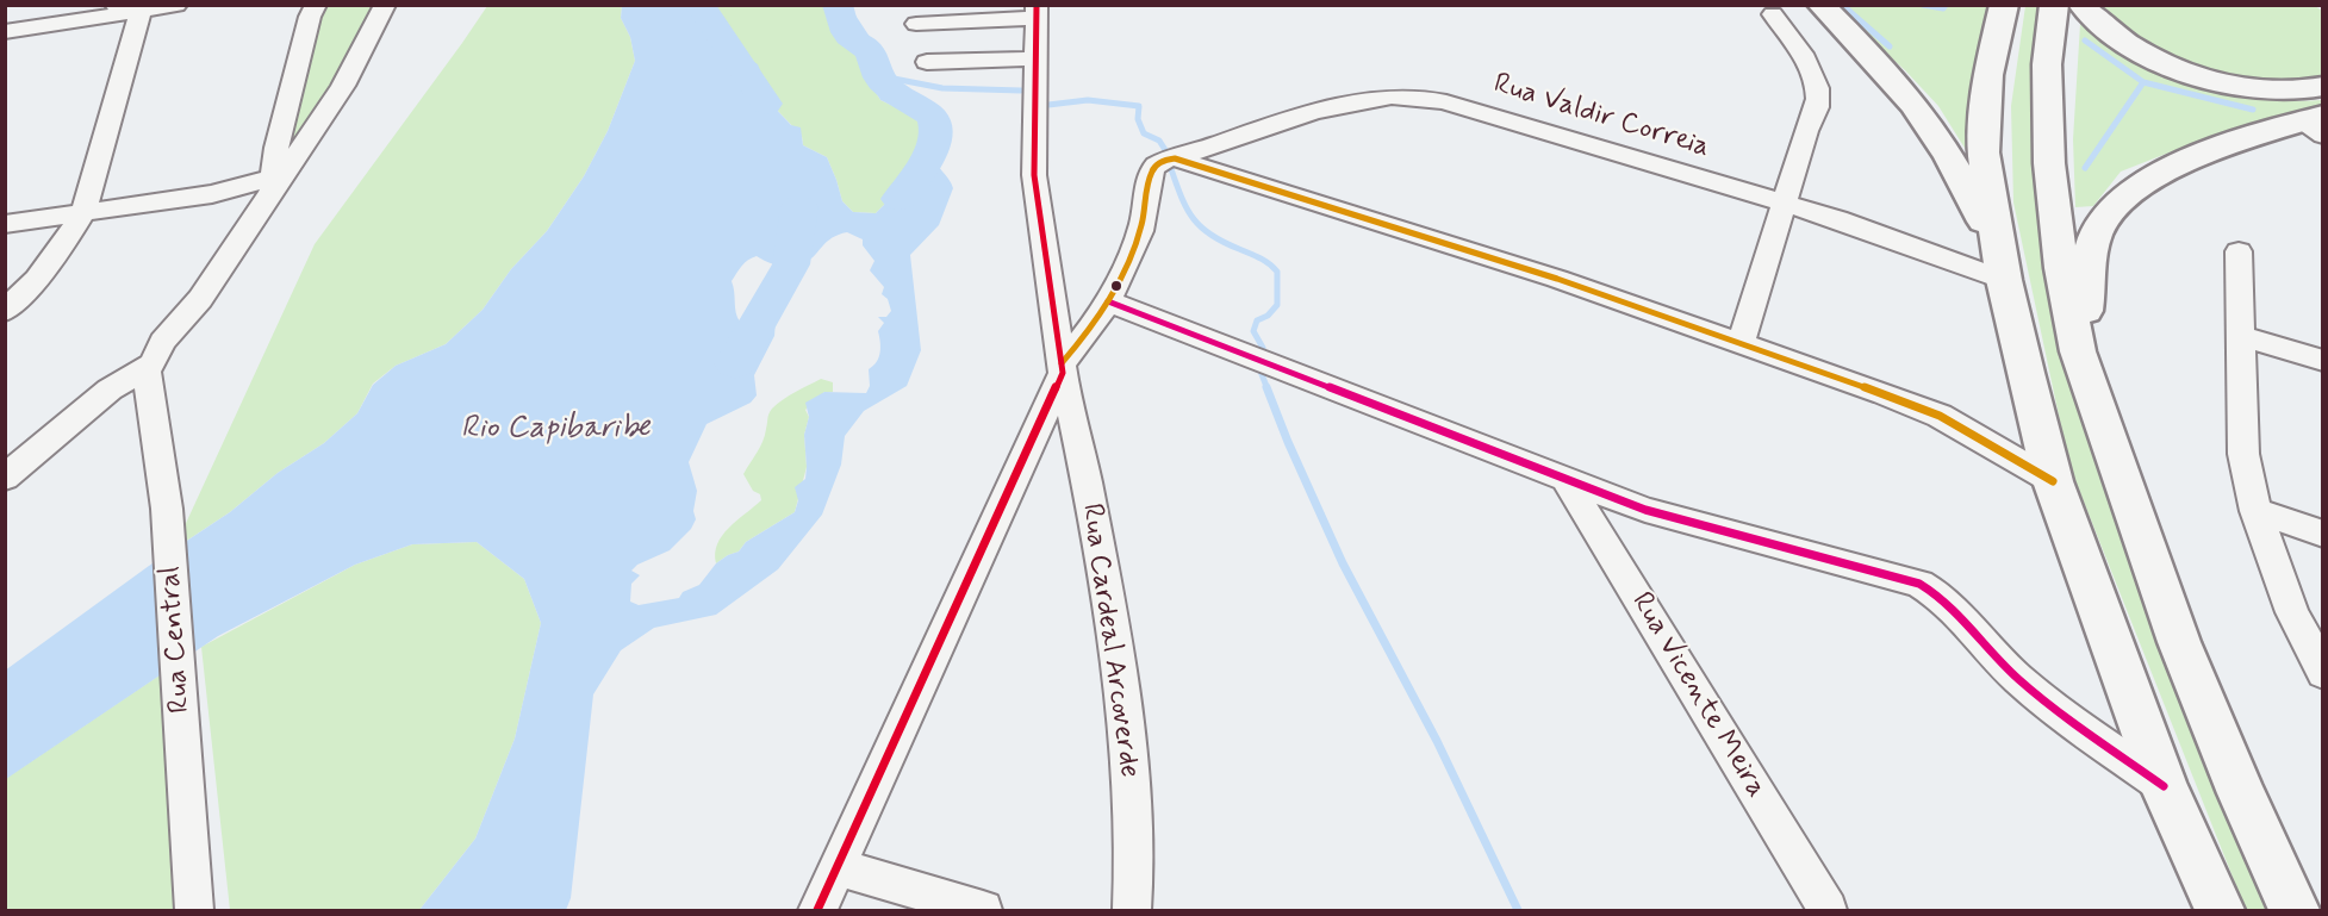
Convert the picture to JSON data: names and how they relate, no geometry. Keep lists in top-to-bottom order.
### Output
{
  "streets": {
    "street": [
      "Rua Valdir Correia",
      "Rua Central",
      "Rua Cardeal Arcoverde",
      "Rua Vicente Meira"
    ]
  },
  "water": ["Rio Capibaribe"]
}
